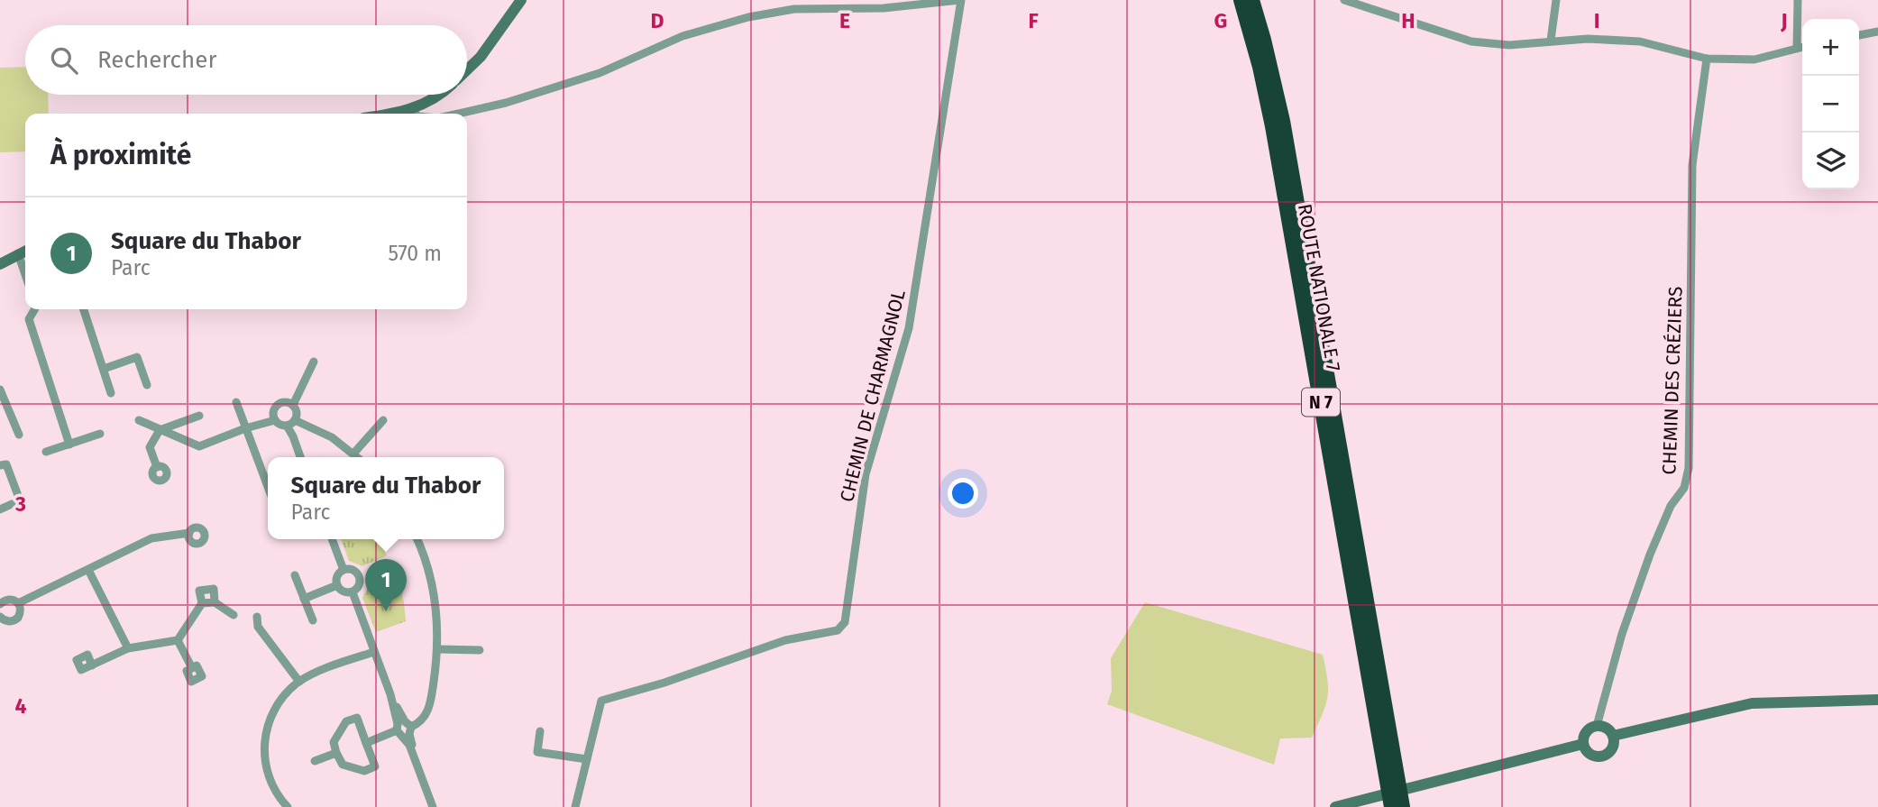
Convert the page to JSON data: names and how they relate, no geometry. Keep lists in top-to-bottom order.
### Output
{
  "streets": {
    "highway": ["ROUTE NATIONALE 7", "N 7"],
    "street": ["CHEMIN DES CRÉZIERS", "CHEMIN DE CHARMAGNOL"]
  },
  "page": {
    "map_buttons": ["+", "−"],
    "search": "Rechercher",
    "heading": "À proximité",
    "list": [
      {
        "mark": "1",
        "name": "Square du Thabor",
        "note": "Parc",
        "value": "570 m"
      }
    ],
    "popup": ["Square du Thabor", "Parc"],
    "pins": "1"
  },
  "grid": {
    "columns": [
      "D",
      "E",
      "F",
      "G",
      "H",
      "I",
      "J"
    ],
    "rows": ["3", "4"]
  }
}
